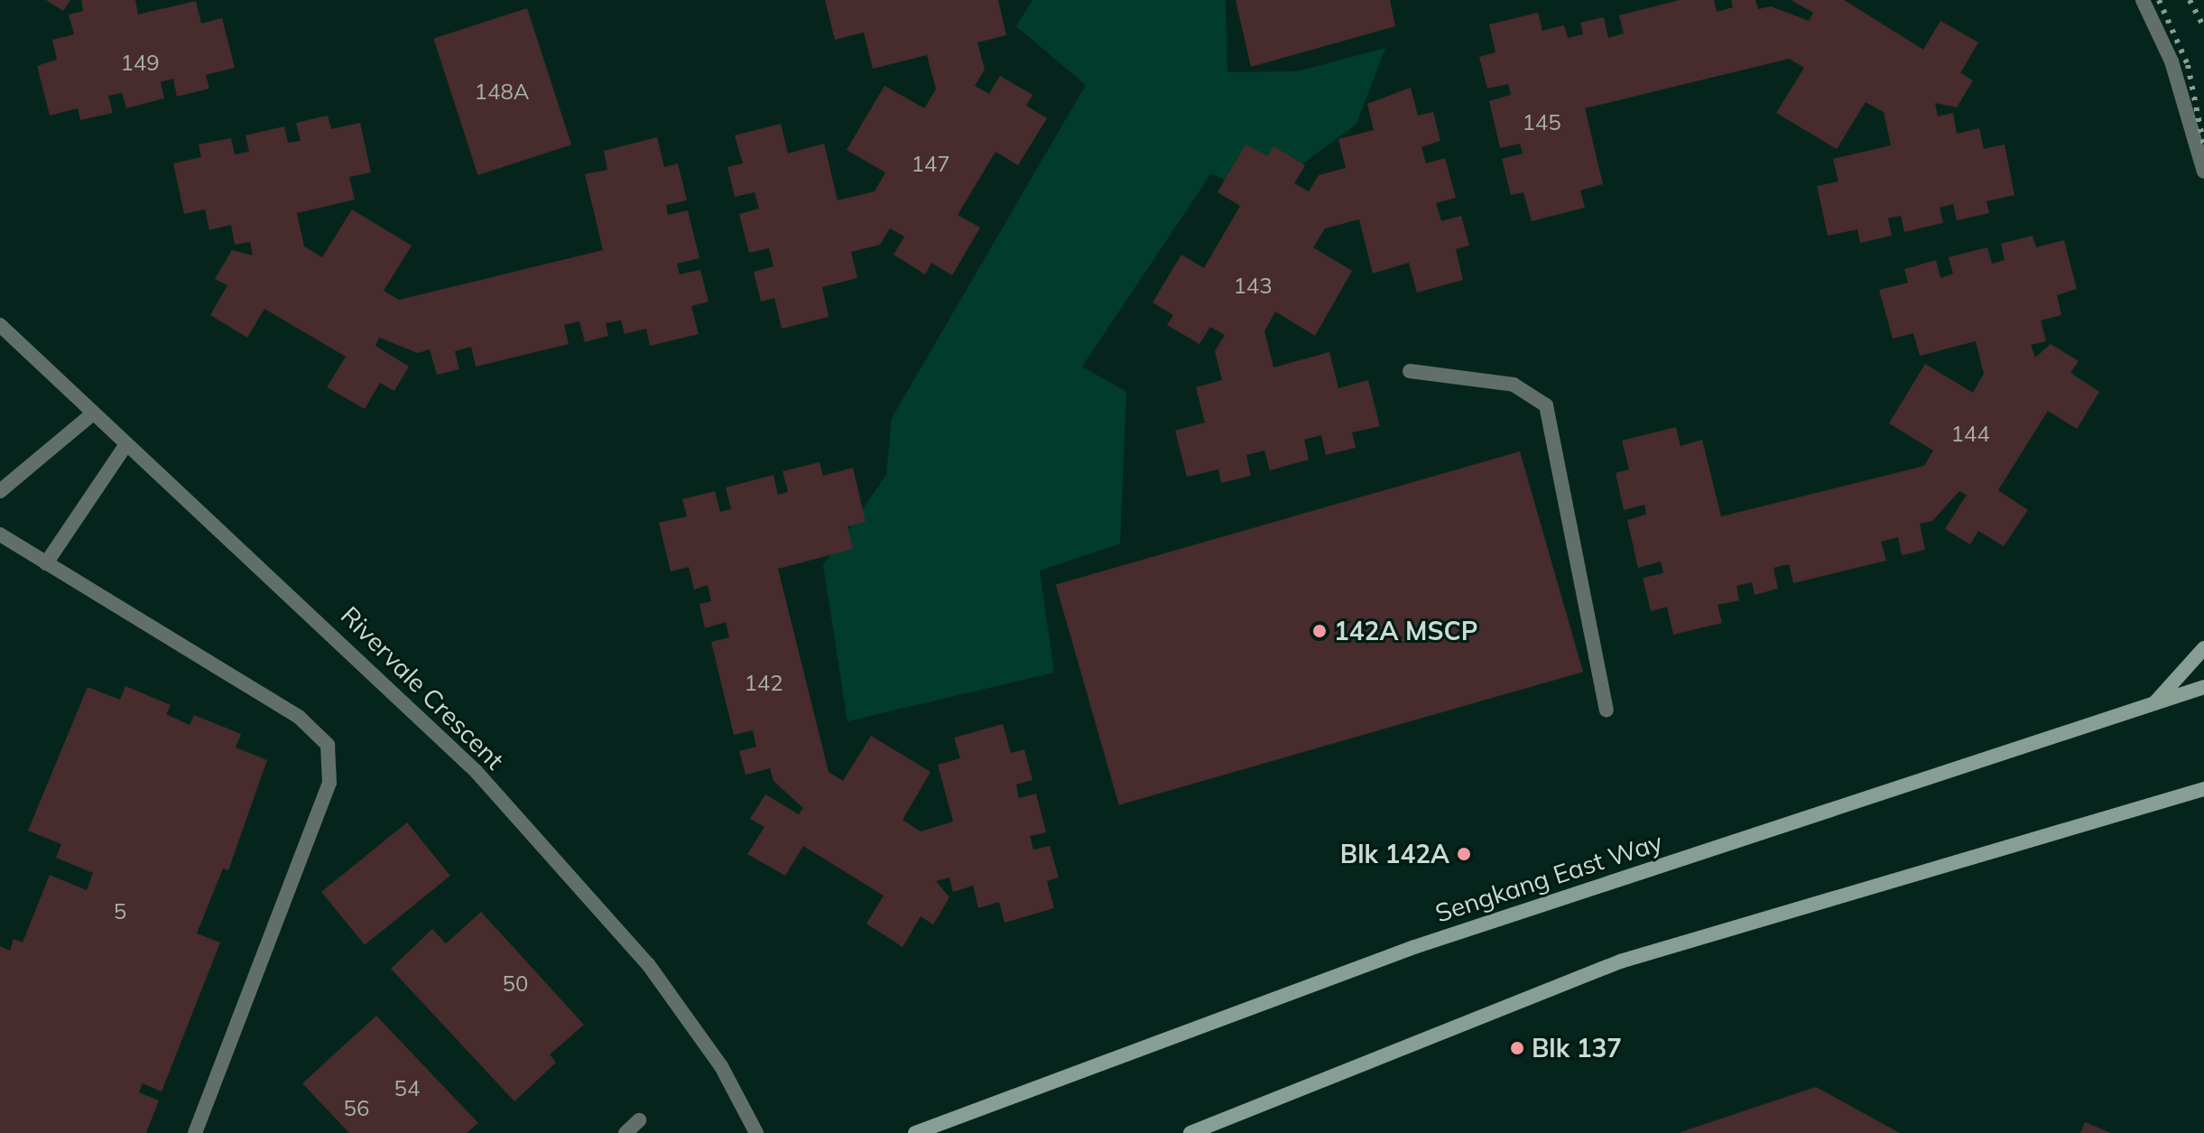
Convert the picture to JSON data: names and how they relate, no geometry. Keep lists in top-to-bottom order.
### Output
{
  "streets": {
    "main road": ["Sengkang East Way"],
    "street": ["Rivervale Crescent"]
  },
  "places": ["142A MSCP", "Blk 142A", "Blk 137"],
  "house_numbers": [
    "149",
    "148A",
    "145",
    "147",
    "143",
    "144",
    "142",
    "5",
    "50",
    "54",
    "56"
  ]
}
